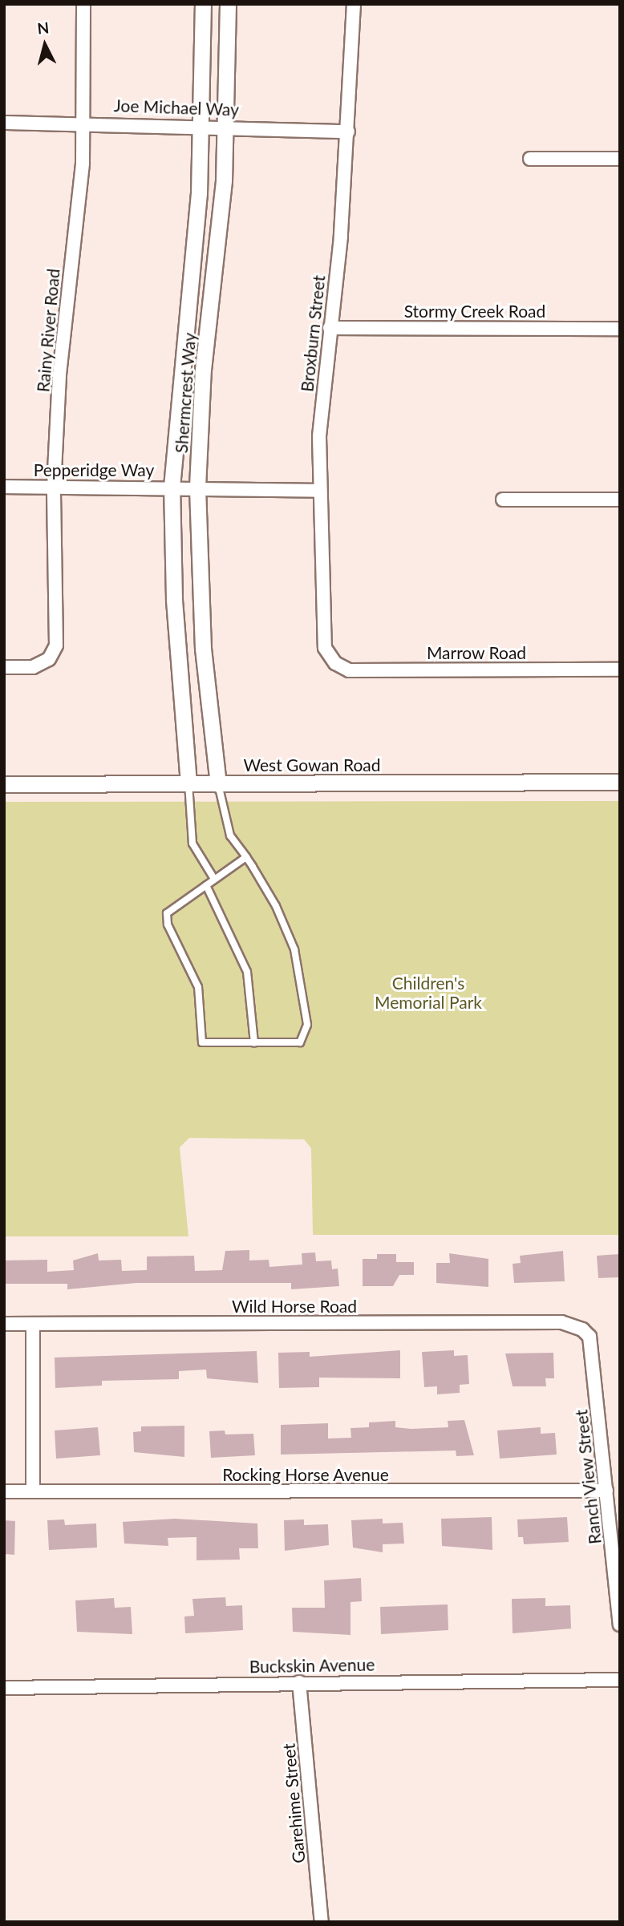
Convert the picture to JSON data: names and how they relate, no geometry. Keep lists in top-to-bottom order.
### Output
{
  "streets": {
    "street": [
      "Joe Michael Way",
      "Stormy Creek Road",
      "Rainy River Road",
      "Broxburn Street",
      "Shermcrest Way",
      "Pepperidge Way",
      "Marrow Road",
      "West Gowan Road",
      "Wild Horse Road",
      "Rocking Horse Avenue",
      "Ranch View Street",
      "Buckskin Avenue",
      "Garehime Street"
    ]
  },
  "crossings": [
    ["Joe Michael Way", "Rainy River Road"],
    ["Joe Michael Way", "Broxburn Street"],
    ["Joe Michael Way", "Shermcrest Way"],
    ["Stormy Creek Road", "Broxburn Street"],
    ["Rainy River Road", "Pepperidge Way"],
    ["Broxburn Street", "Pepperidge Way"],
    ["Broxburn Street", "Marrow Road"],
    ["Shermcrest Way", "Pepperidge Way"],
    ["Shermcrest Way", "West Gowan Road"],
    ["Wild Horse Road", "Ranch View Street"],
    ["Rocking Horse Avenue", "Ranch View Street"],
    ["Buckskin Avenue", "Garehime Street"]
  ],
  "parks": ["Children's Memorial Park"],
  "north": "top"
}
